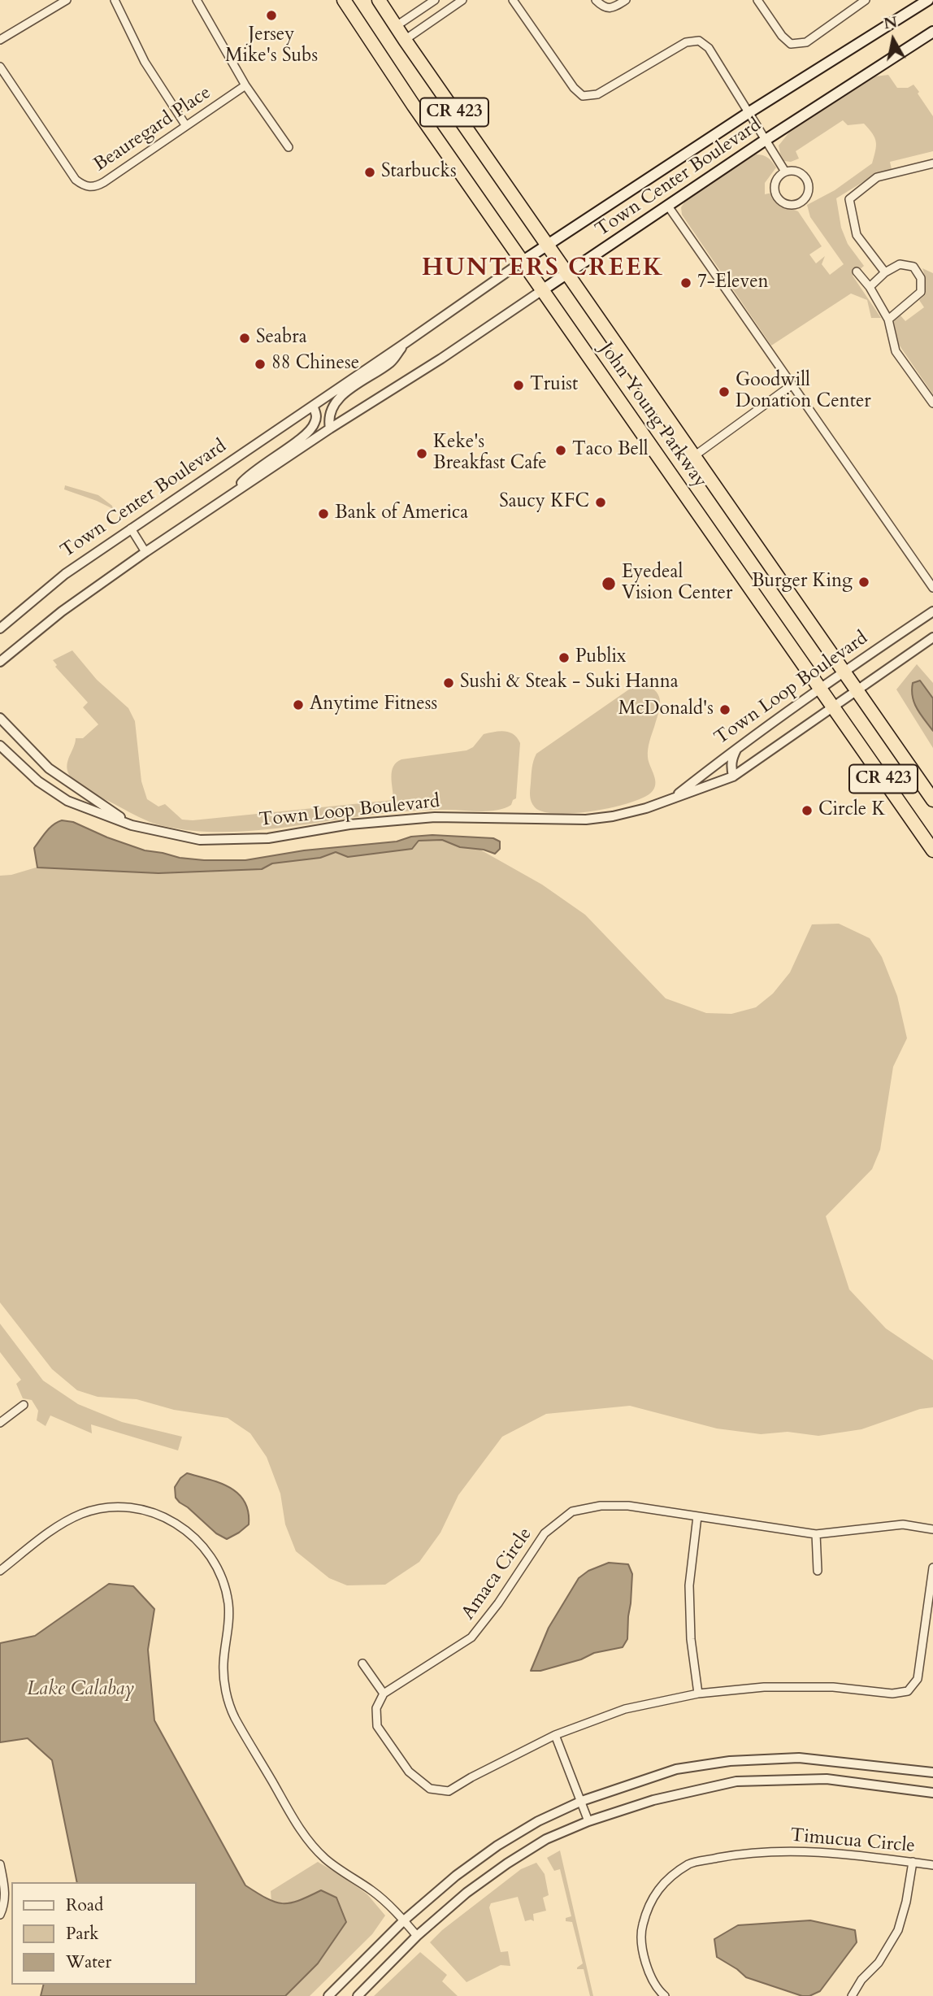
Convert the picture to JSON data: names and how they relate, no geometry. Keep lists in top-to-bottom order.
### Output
{
  "streets": {
    "highway": ["CR 423", "John Young Parkway"],
    "main road": ["Town Center Boulevard"],
    "street": [
      "Beauregard Place",
      "Town Loop Boulevard",
      "Amaca Circle",
      "Timucua Circle"
    ]
  },
  "crossings": [
    ["Town Center Boulevard", "John Young Parkway"],
    ["John Young Parkway", "Town Loop Boulevard"]
  ],
  "districts": ["HUNTERS CREEK"],
  "water": ["Lake Calabay"],
  "places": [
    "Jersey Mike's Subs",
    "Starbucks",
    "7-Eleven",
    "Seabra",
    "88 Chinese",
    "Truist",
    "Goodwill Donation Center",
    "Taco Bell",
    "Keke's Breakfast Cafe",
    "Saucy KFC",
    "Bank of America",
    "Burger King",
    "Eyedeal Vision Center",
    "Publix",
    "Sushi & Steak - Suki Hanna",
    "Anytime Fitness",
    "McDonald's",
    "Circle K"
  ],
  "legend": ["Road", "Park", "Water"],
  "north": "top"
}
